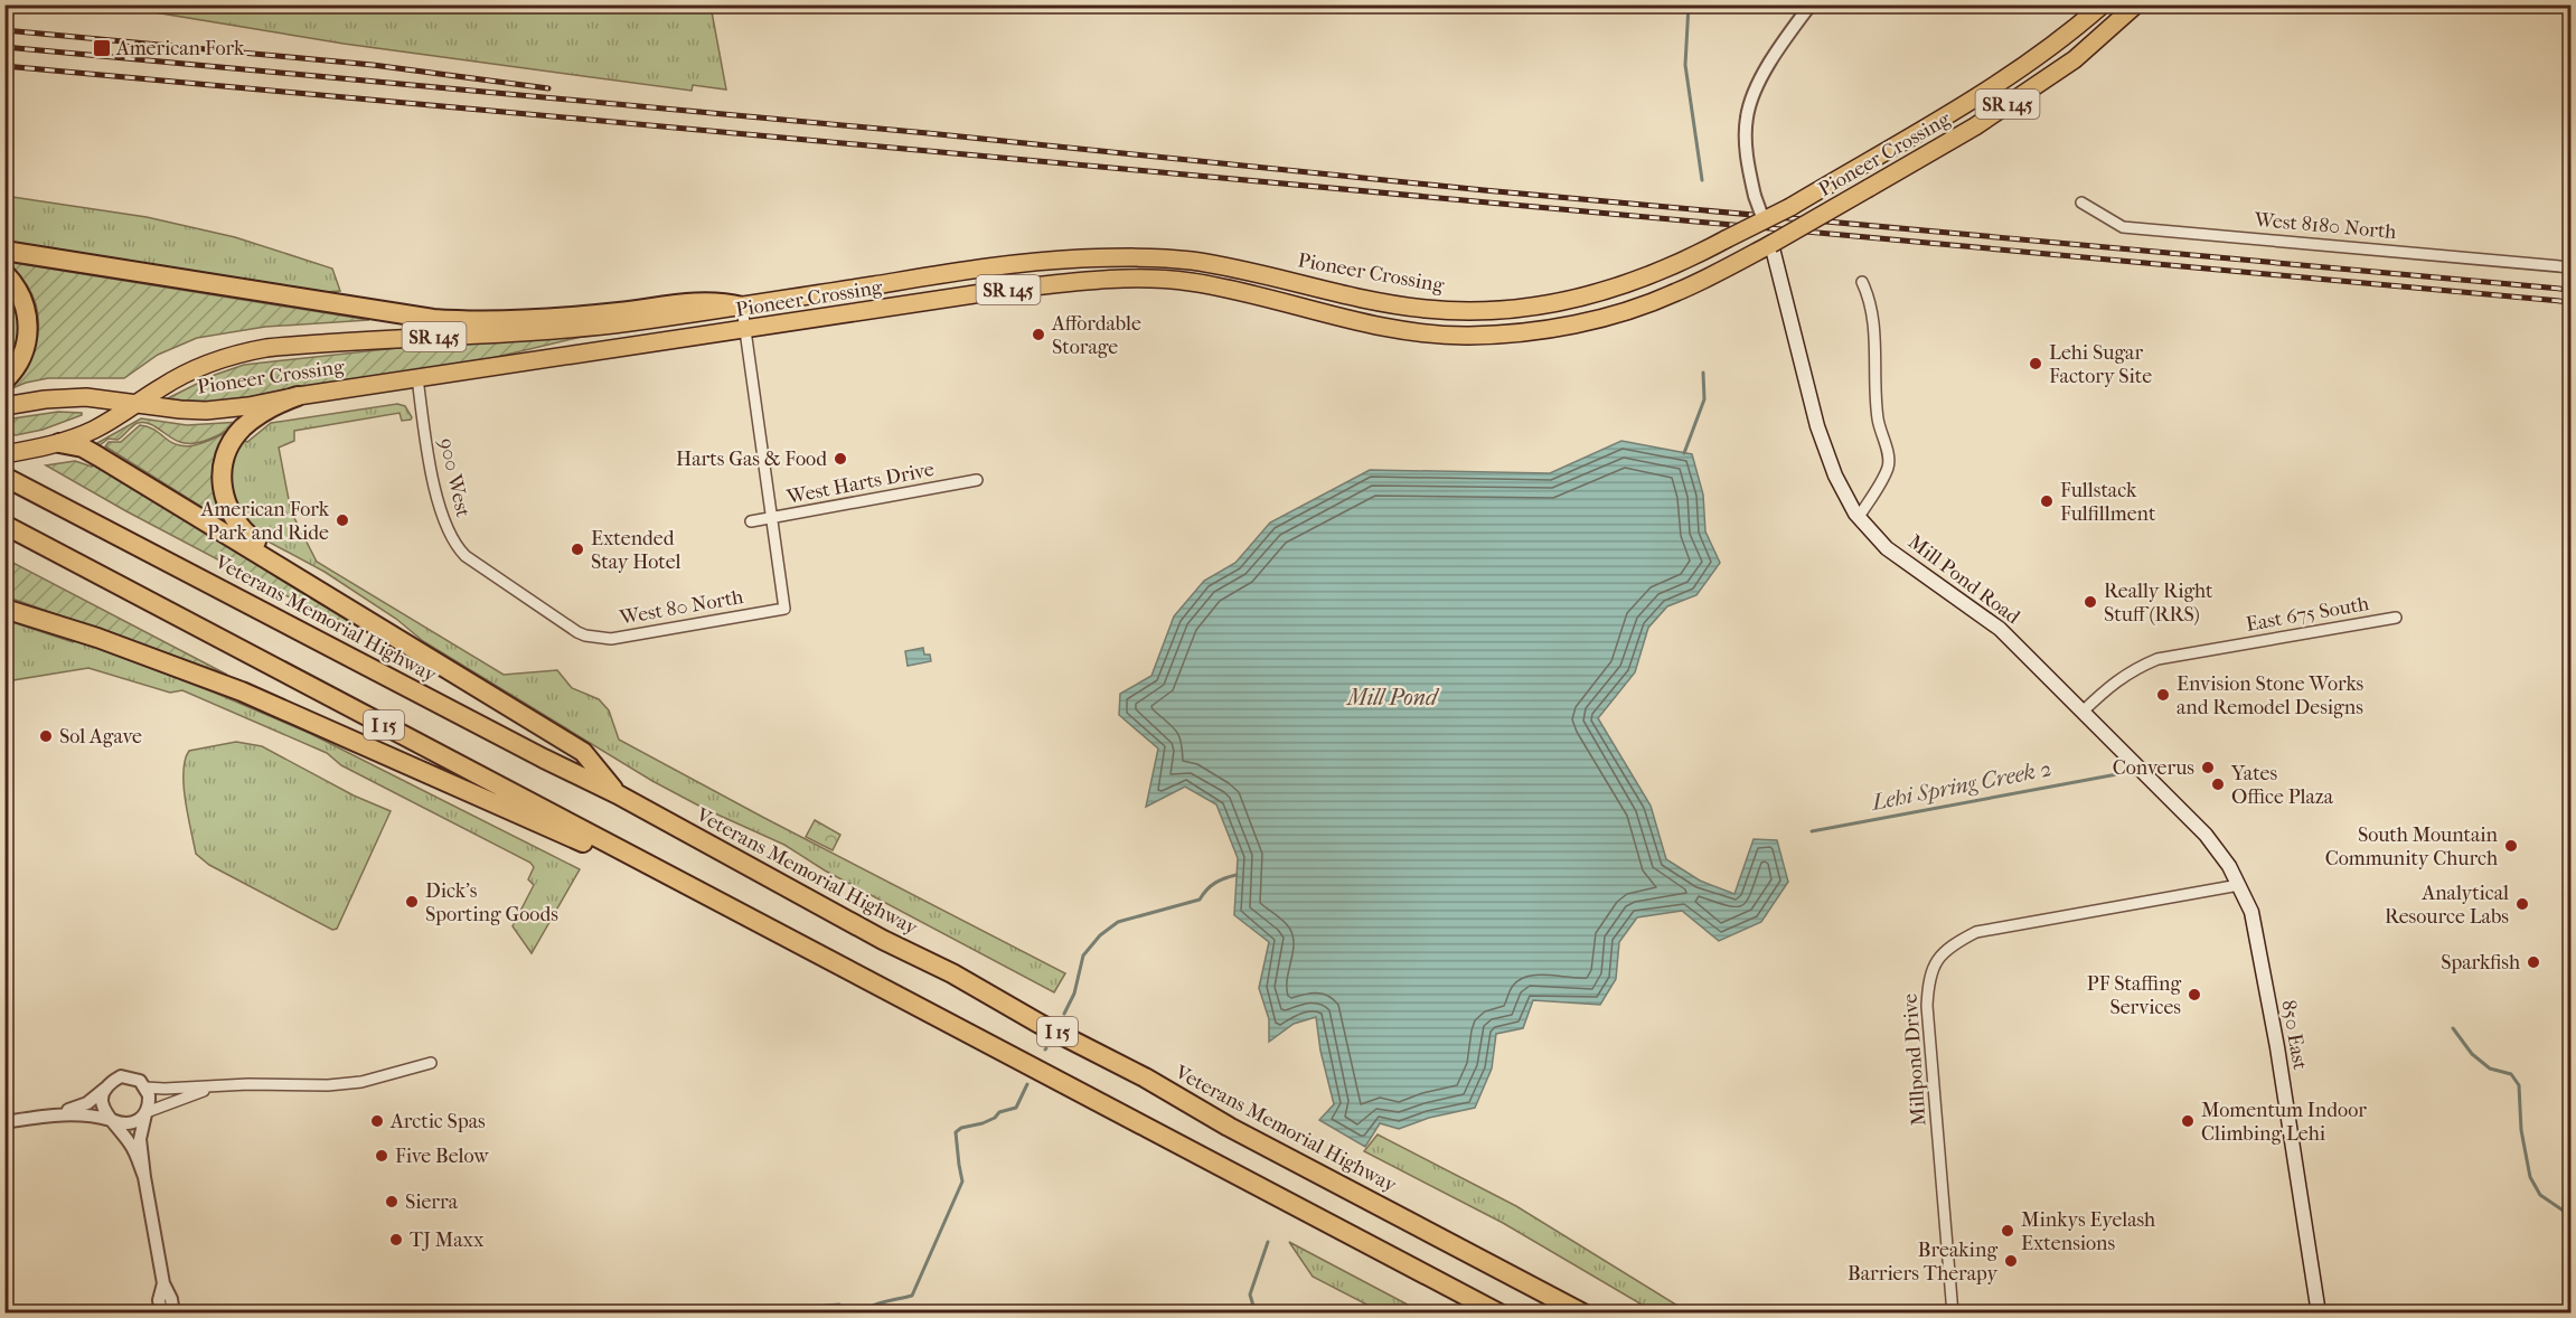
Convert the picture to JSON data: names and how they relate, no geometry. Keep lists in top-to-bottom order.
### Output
{
  "streets": {
    "highway": [
      "SR 145",
      "Pioneer Crossing",
      "Veterans Memorial Highway",
      "I 15"
    ],
    "main road": ["Mill Pond Road", "850 East"],
    "street": [
      "West 8180 North",
      "900 West",
      "West Harts Drive",
      "West 80 North",
      "East 675 South",
      "Millpond Drive"
    ]
  },
  "crossings": [
    ["SR 145", "Pioneer Crossing"],
    ["Pioneer Crossing", "900 West"],
    ["Pioneer Crossing", "Mill Pond Road"],
    ["900 West", "West 80 North"],
    ["West Harts Drive", "West 80 North"],
    ["Mill Pond Road", "East 675 South"],
    ["Mill Pond Road", "850 East"],
    ["Mill Pond Road", "Millpond Drive"],
    ["850 East", "Millpond Drive"]
  ],
  "water": ["Mill Pond", "Lehi Spring Creek 2"],
  "places": {
    "transit": ["American Fork"],
    "other": [
      "Affordable Storage",
      "Lehi Sugar Factory Site",
      "Harts Gas & Food",
      "Fullstack Fulfillment",
      "American Fork Park and Ride",
      "Extended Stay Hotel",
      "Really Right Stuff (RRS)",
      "Envision Stone Works and Remodel Designs",
      "Sol Agave",
      "Converus",
      "Yates Office Plaza",
      "South Mountain Community Church",
      "Dick's Sporting Goods",
      "Analytical Resource Labs",
      "Sparkfish",
      "PF Staffing Services",
      "Arctic Spas",
      "Momentum Indoor Climbing Lehi",
      "Five Below",
      "Sierra",
      "Minkys Eyelash Extensions",
      "TJ Maxx",
      "Breaking Barriers Therapy"
    ]
  }
}
